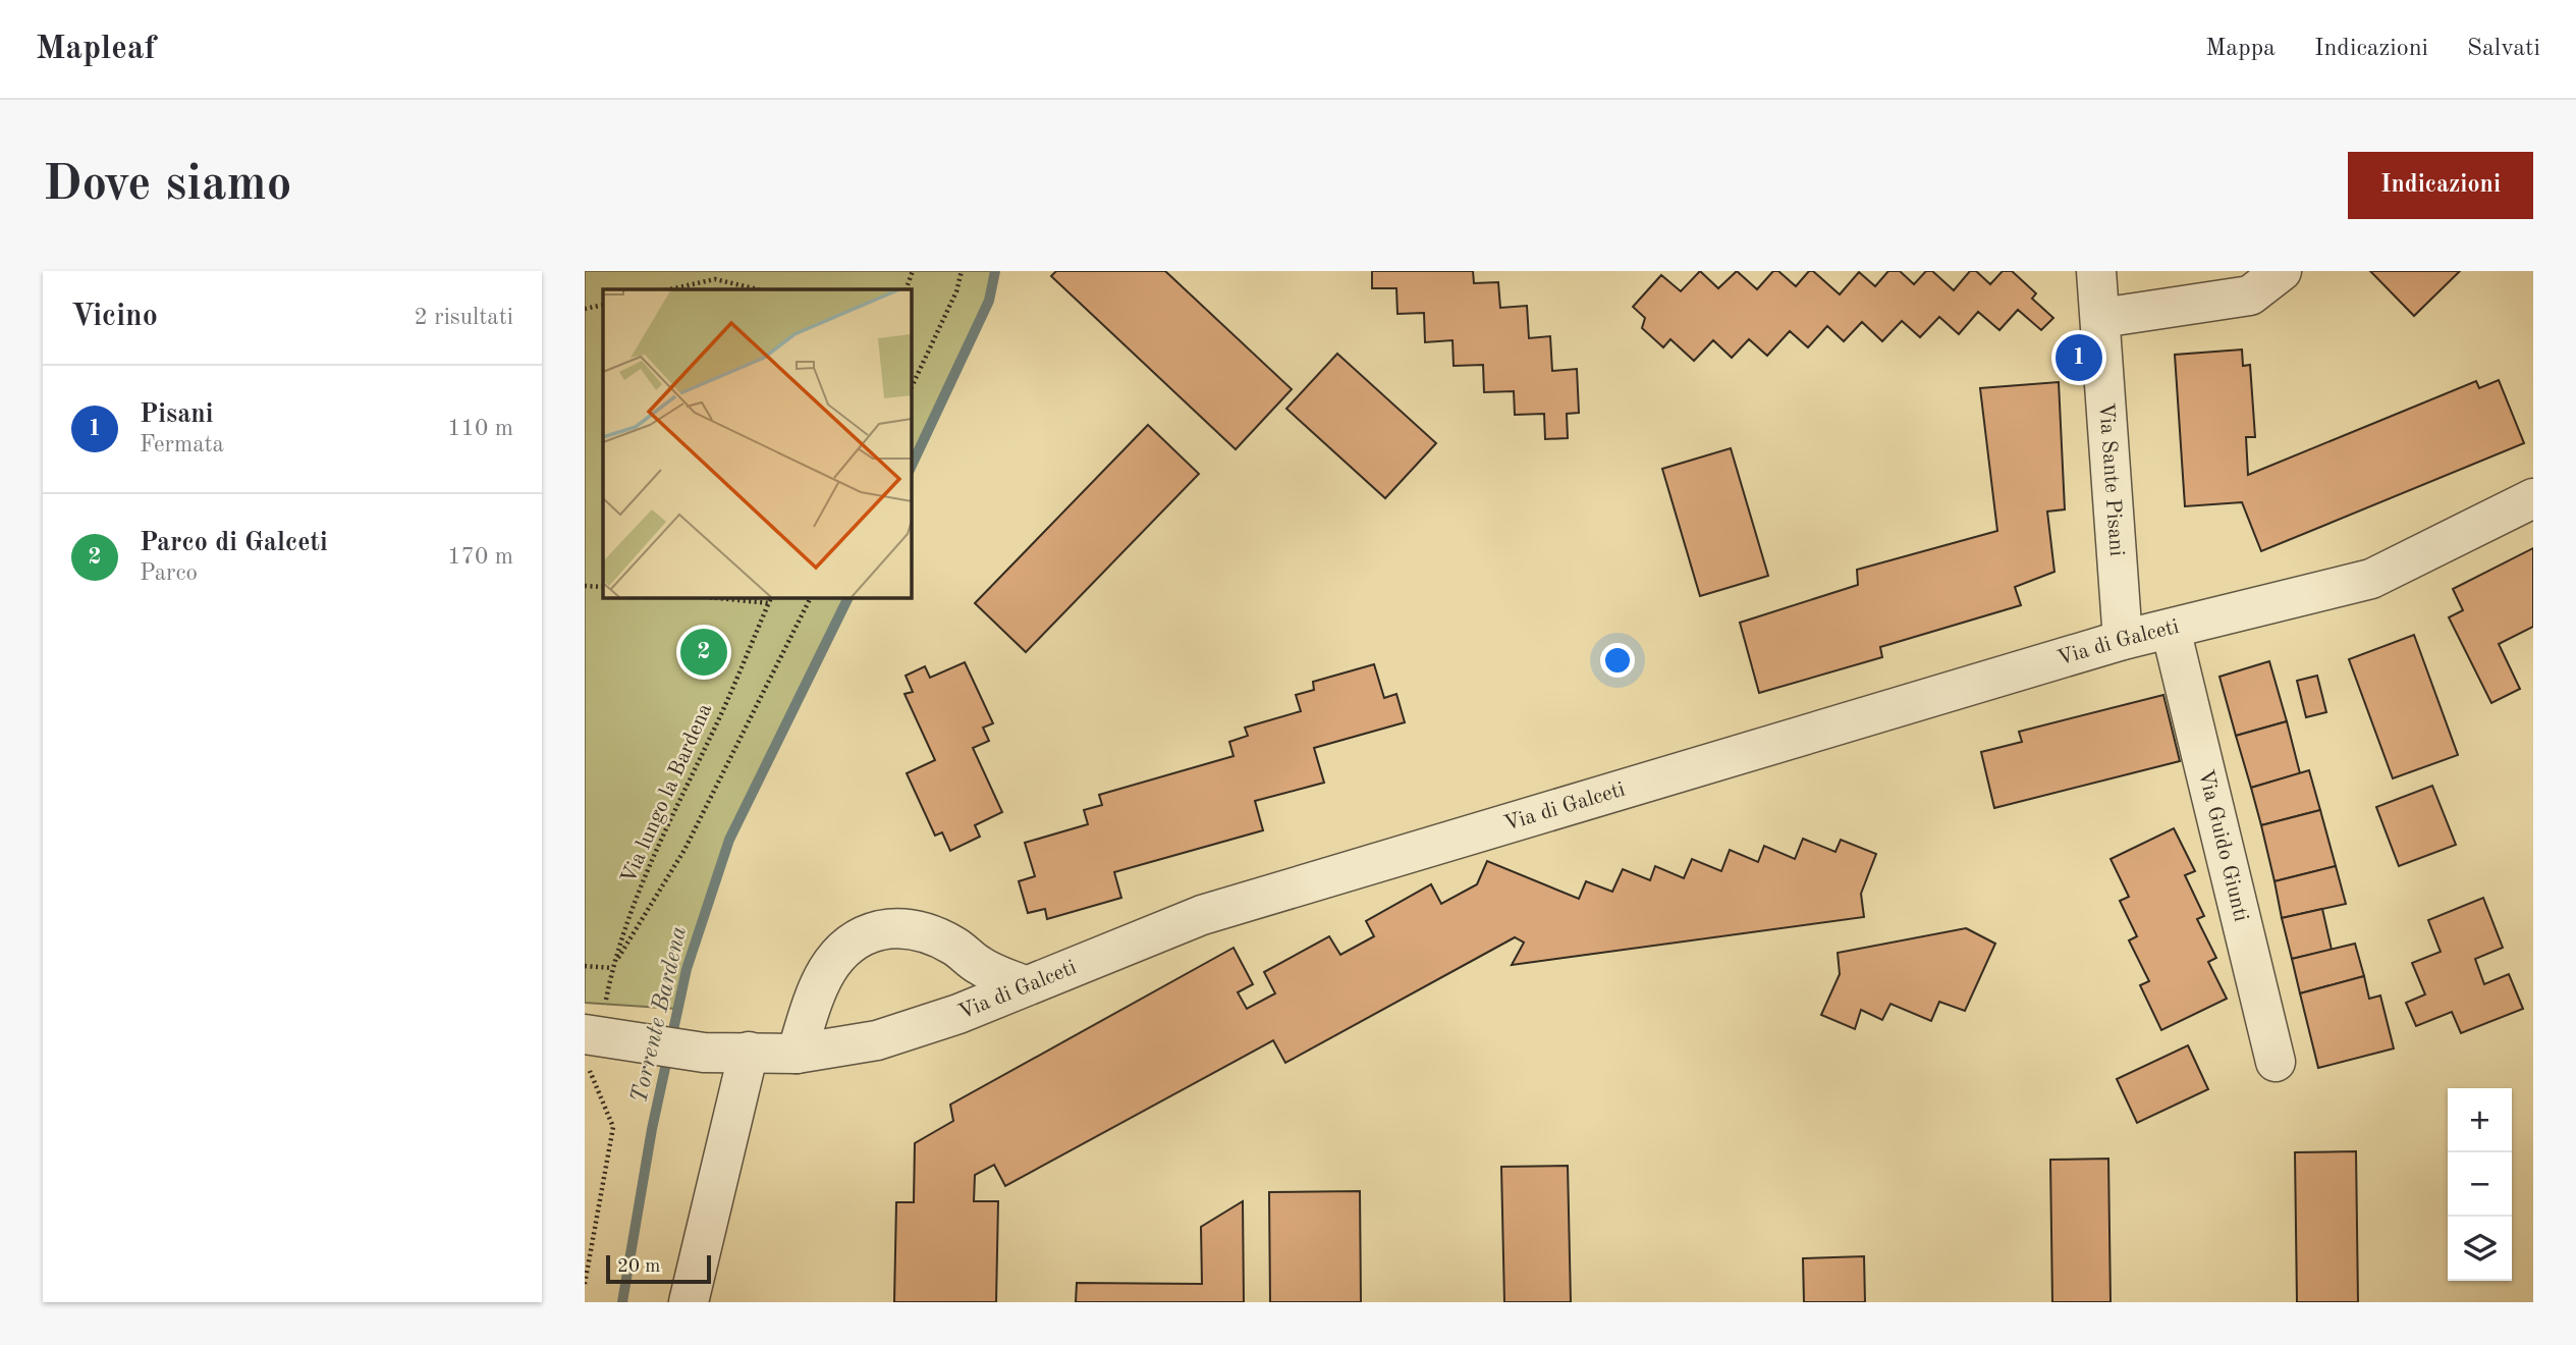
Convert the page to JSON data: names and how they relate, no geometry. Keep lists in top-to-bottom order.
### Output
{
  "streets": {
    "street": ["Via Sante Pisani", "Via di Galceti", "Via Guido Giunti"],
    "path": ["Via lungo la Bardena"]
  },
  "crossings": [
    ["Via Sante Pisani", "Via di Galceti"],
    ["Via di Galceti", "Via Guido Giunti"]
  ],
  "water": ["Torrente Bardena"],
  "scale_bar": "20 m",
  "page": {
    "header": "Mapleaf",
    "nav": ["Mappa", "Indicazioni", "Salvati"],
    "buttons": "Indicazioni",
    "title": "Dove siamo",
    "heading": ["Vicino", "2 risultati"],
    "pins": ["1", "2"],
    "list": [
      {
        "mark": "1",
        "name": "Pisani",
        "note": "Fermata",
        "value": "110 m"
      },
      {
        "mark": "2",
        "name": "Parco di Galceti",
        "note": "Parco",
        "value": "170 m"
      }
    ],
    "map_buttons": ["+", "−"],
    "scale": "20 m"
  }
}
